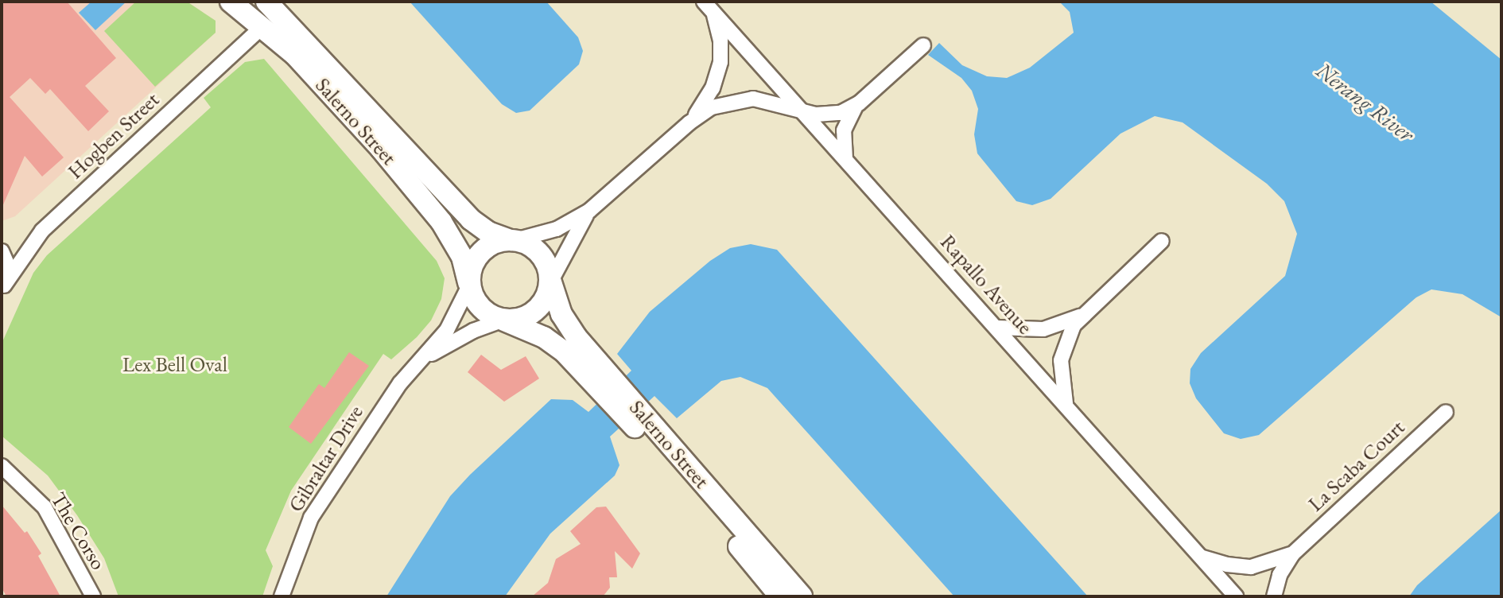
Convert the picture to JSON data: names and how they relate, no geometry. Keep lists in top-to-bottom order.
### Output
{
  "streets": {
    "main road": ["Salerno Street"],
    "street": [
      "Hogben Street",
      "Rapallo Avenue",
      "Gibraltar Drive",
      "La Scaba Court",
      "The Corso"
    ]
  },
  "crossings": [
    ["Salerno Street", "Hogben Street"],
    ["Salerno Street", "Gibraltar Drive"],
    ["Rapallo Avenue", "La Scaba Court"]
  ],
  "water": ["Nerang River"],
  "parks": ["Lex Bell Oval"]
}
